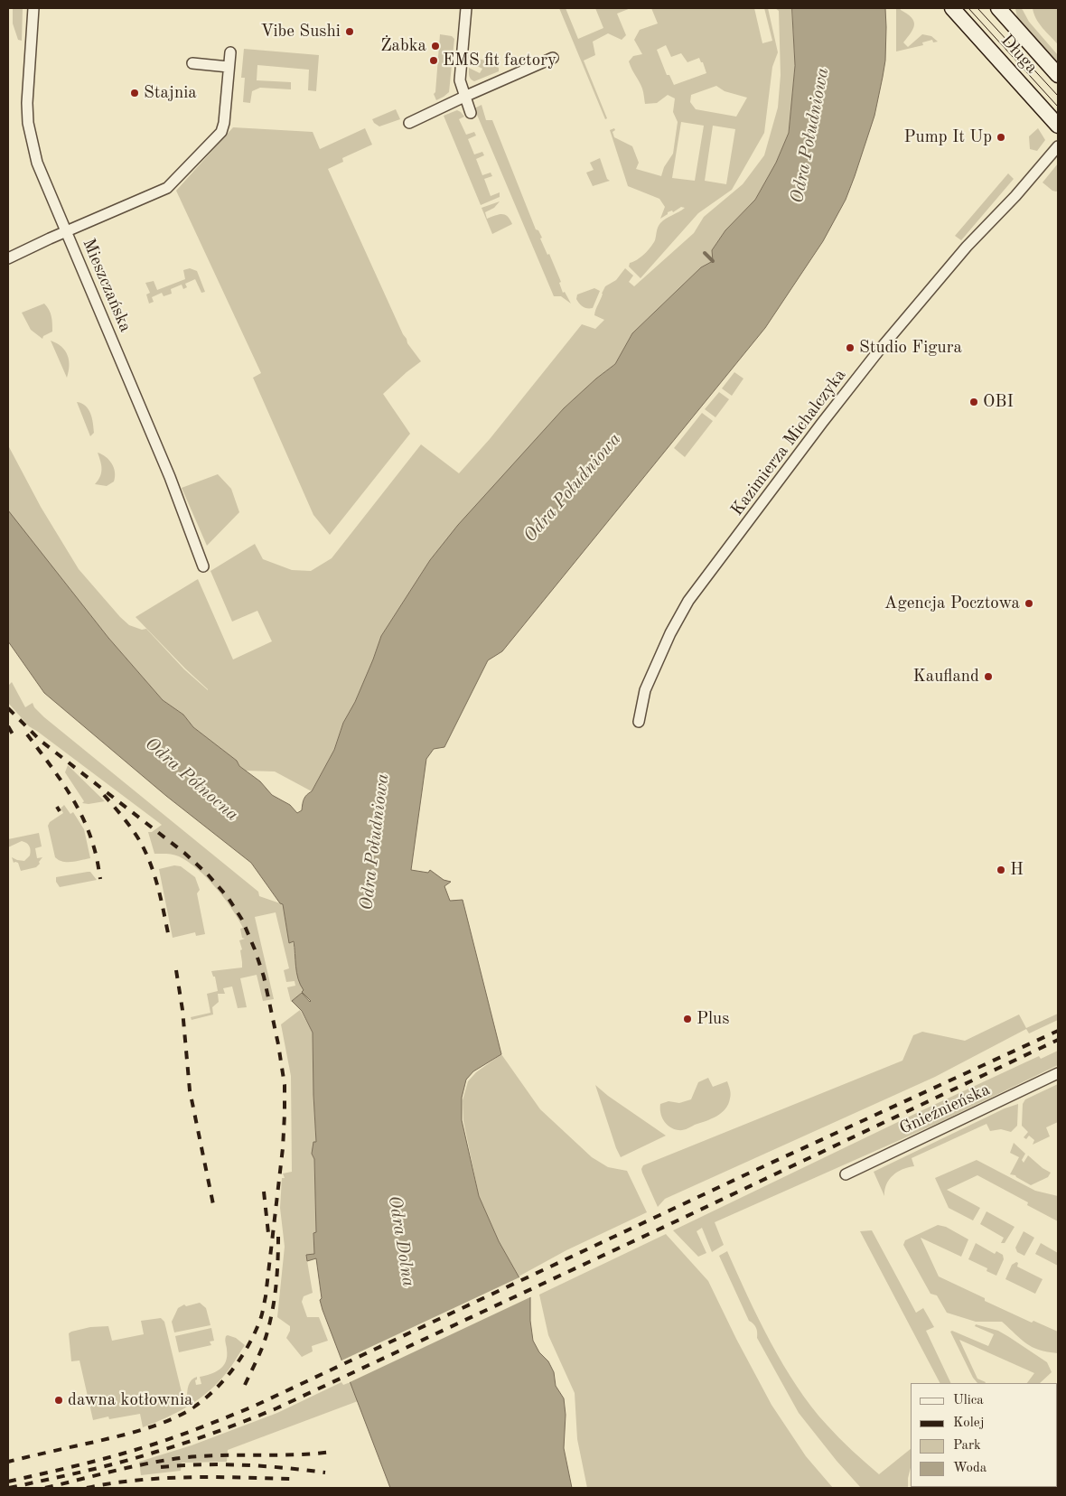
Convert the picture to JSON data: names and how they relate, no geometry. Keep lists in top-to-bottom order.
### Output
{
  "streets": {
    "street": [
      "Długa",
      "Mieszczańska",
      "Kazimierza Michalczyka",
      "Gnieźnieńska"
    ]
  },
  "water": ["Odra Południowa", "Odra Północna", "Odra Dolna"],
  "places": [
    "Vibe Sushi",
    "Żabka",
    "EMS fit factory",
    "Stajnia",
    "Pump It Up",
    "Studio Figura",
    "OBI",
    "Agencja Pocztowa",
    "Kaufland",
    "H",
    "Plus",
    "dawna kotłownia"
  ],
  "legend": [
    "Ulica",
    "Kolej",
    "Park",
    "Woda"
  ]
}
